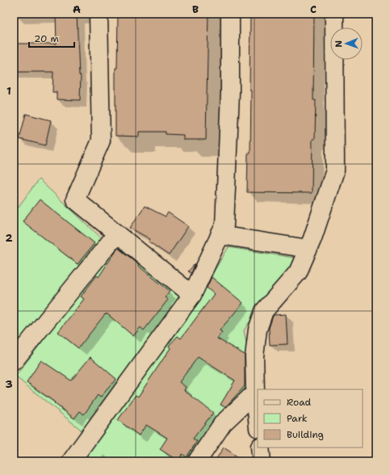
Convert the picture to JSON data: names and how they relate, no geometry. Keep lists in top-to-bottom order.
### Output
{
  "legend": ["Road", "Park", "Building"],
  "scale_bar": "20 m",
  "north": "left",
  "grid": {
    "columns": ["A", "B", "C"],
    "rows": ["1", "2", "3"]
  }
}
